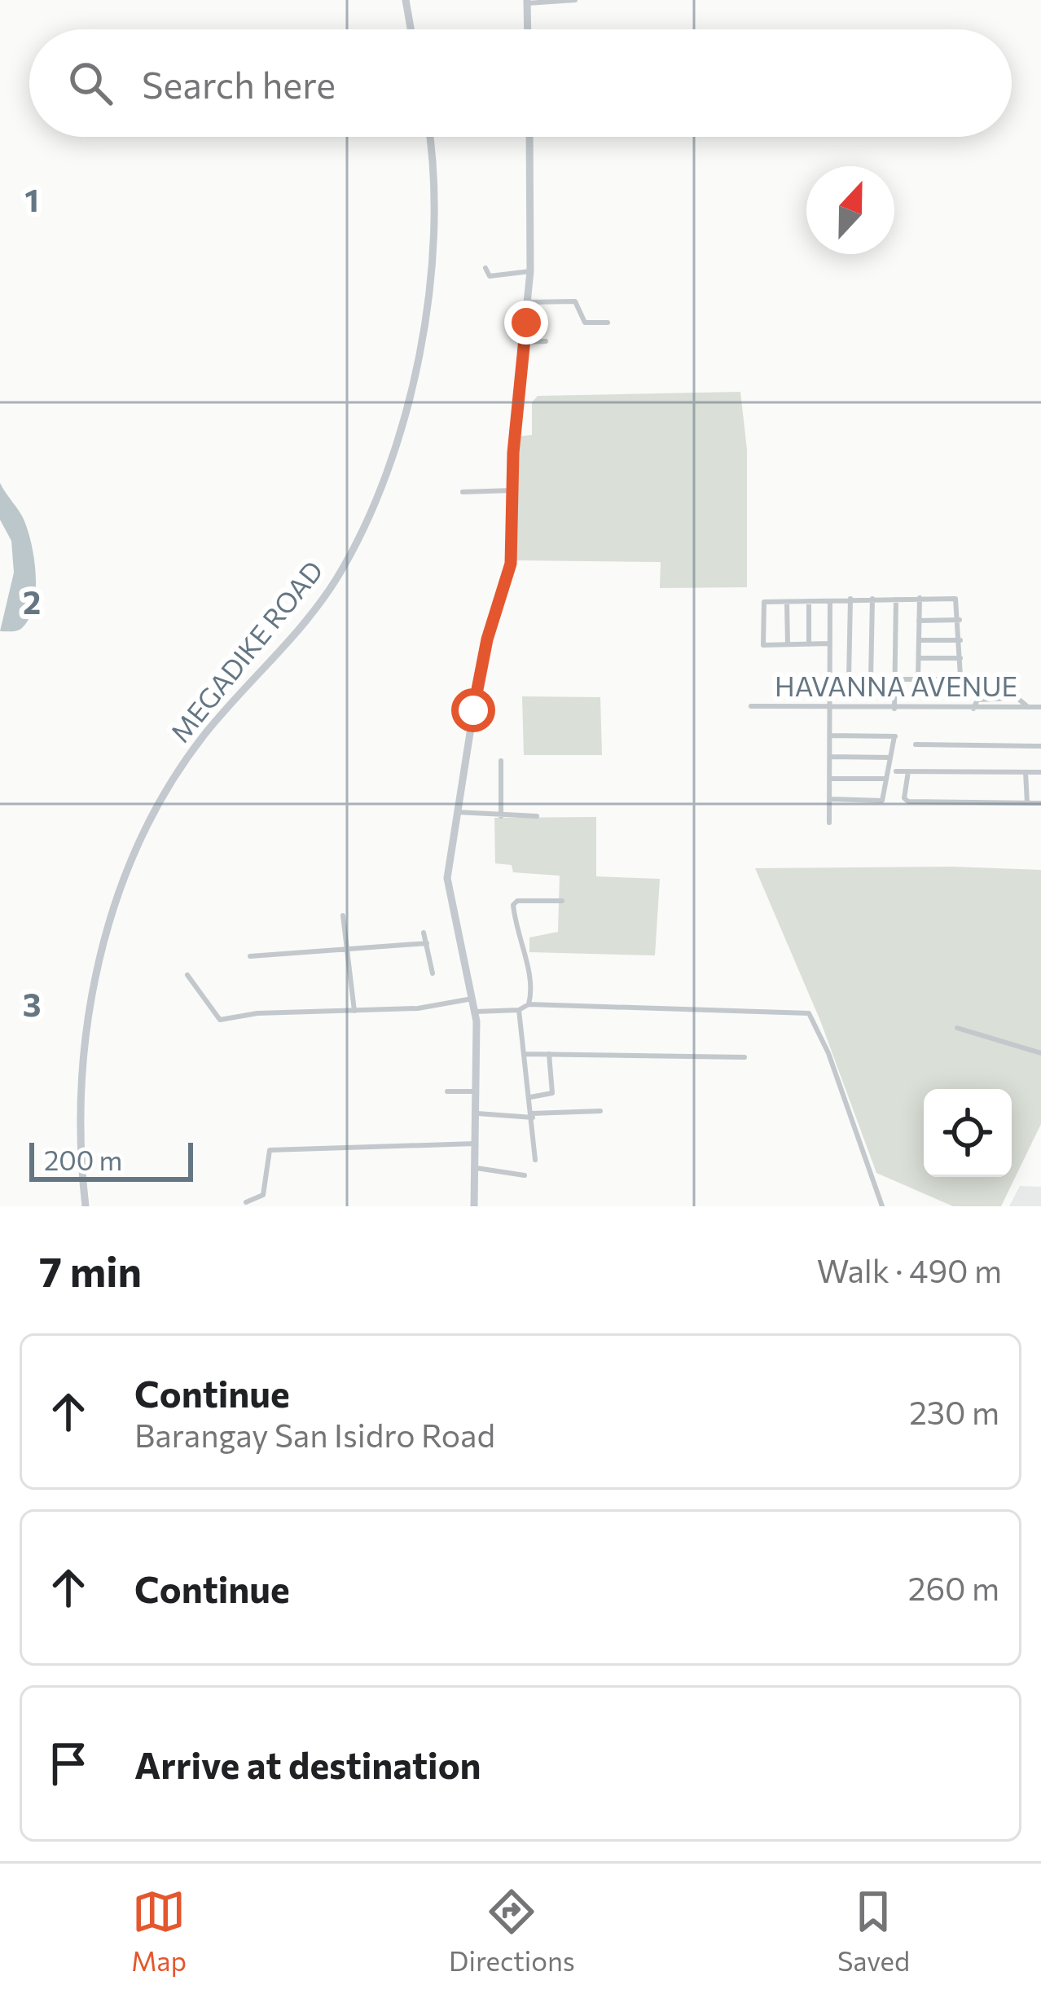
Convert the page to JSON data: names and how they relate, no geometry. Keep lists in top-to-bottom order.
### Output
{
  "streets": {
    "main road": ["MEGADIKE ROAD"],
    "street": ["HAVANNA AVENUE"]
  },
  "scale_bar": "200 m",
  "north": "top",
  "page": {
    "search": "Search here",
    "scale": "200 m",
    "heading": ["7 min", "Walk · 490 m"],
    "list": [
      ["Continue", "Barangay San Isidro Road", "230 m"],
      ["Continue", "260 m"],
      "Arrive at destination"
    ],
    "nav": ["Map", "Directions", "Saved"]
  },
  "grid": {
    "rows": ["1", "2", "3"]
  }
}
